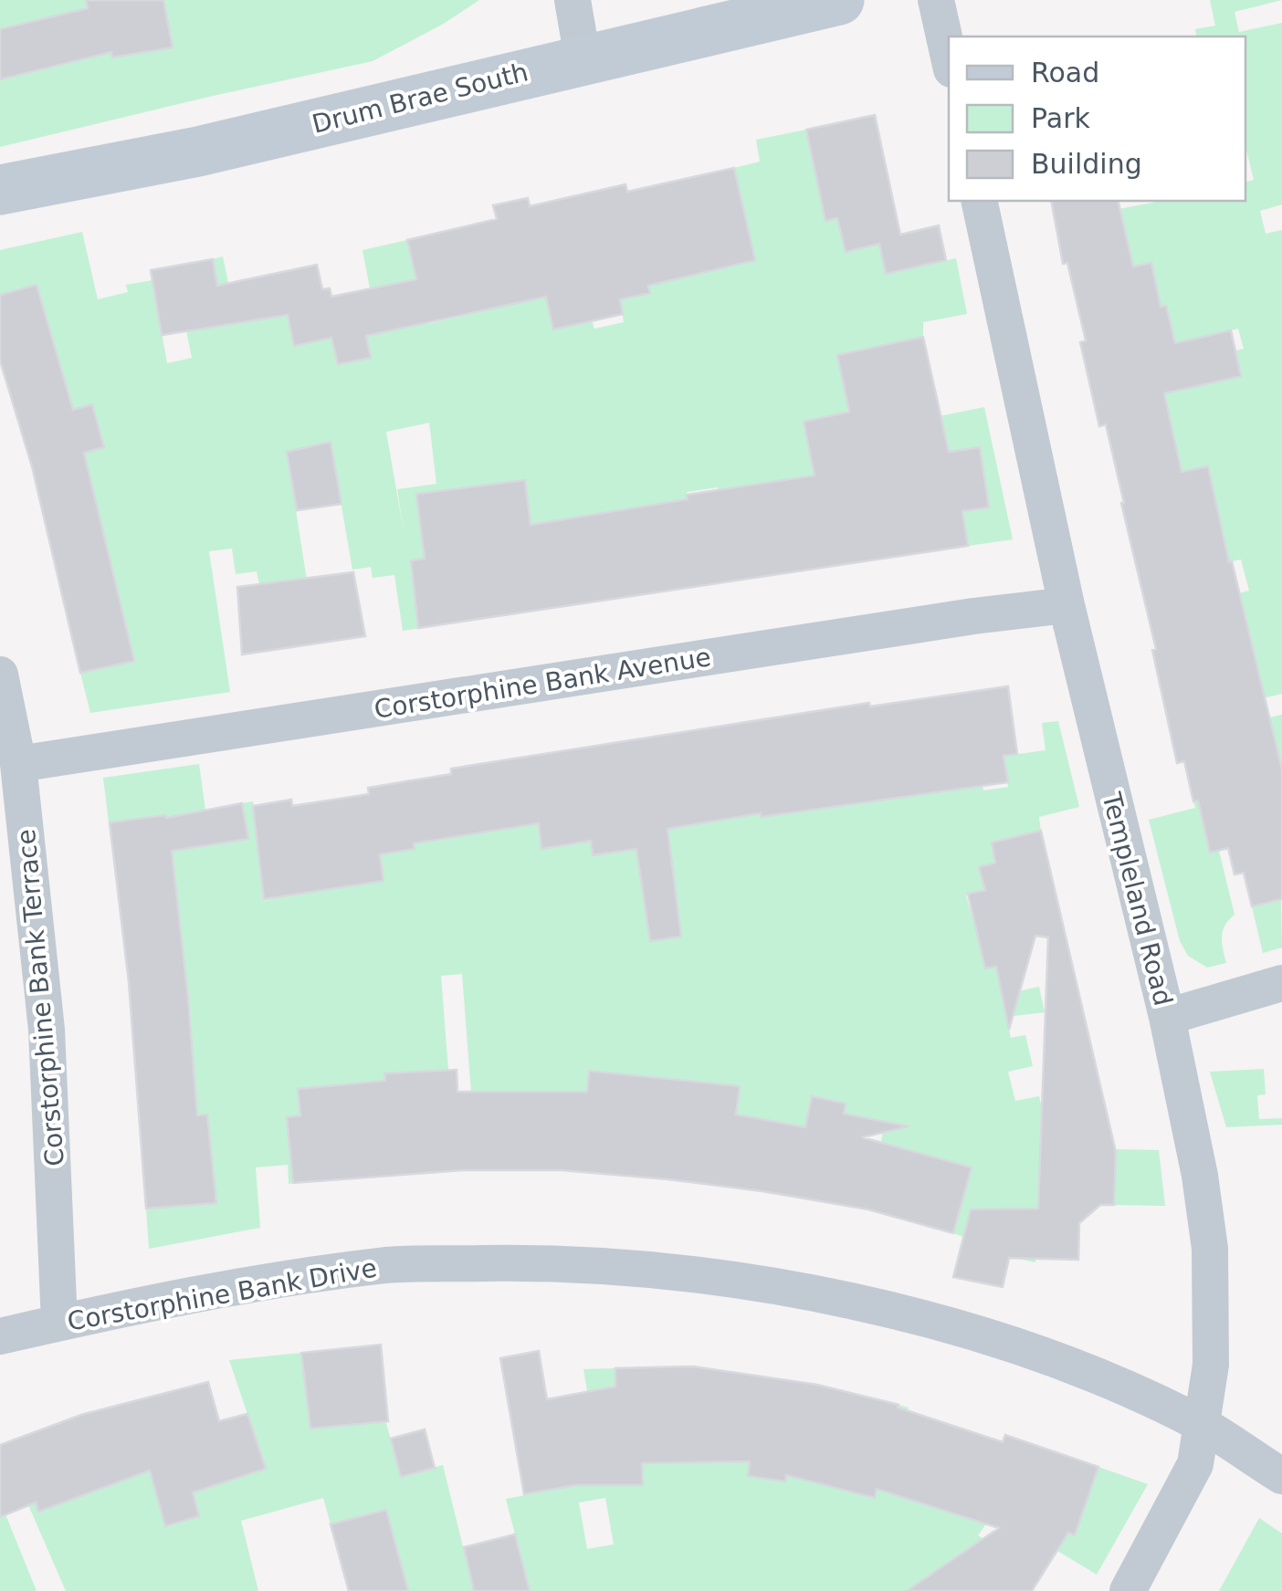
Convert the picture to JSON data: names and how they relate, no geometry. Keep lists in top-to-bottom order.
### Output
{
  "streets": {
    "main road": ["Drum Brae South"],
    "street": [
      "Corstorphine Bank Avenue",
      "Templeland Road",
      "Corstorphine Bank Terrace",
      "Corstorphine Bank Drive"
    ]
  },
  "crossings": [
    ["Corstorphine Bank Avenue", "Templeland Road"],
    ["Corstorphine Bank Avenue", "Corstorphine Bank Terrace"],
    ["Templeland Road", "Corstorphine Bank Drive"],
    ["Corstorphine Bank Terrace", "Corstorphine Bank Drive"]
  ],
  "legend": ["Road", "Park", "Building"]
}
